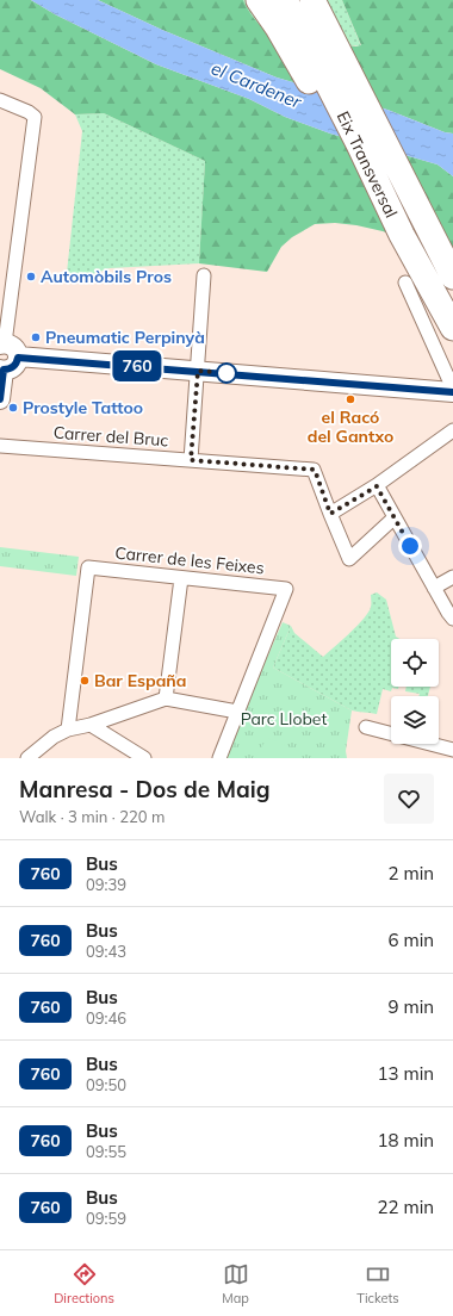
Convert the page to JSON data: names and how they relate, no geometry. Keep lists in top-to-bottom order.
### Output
{
  "streets": {
    "highway": ["Eix Transversal"],
    "street": ["Carrer del Bruc", "Carrer de les Feixes"]
  },
  "water": ["el Cardener"],
  "parks": ["Parc Llobet"],
  "places": [
    "Automòbils Pros",
    "Pneumatic Perpinyà",
    "el Racó del Gantxo",
    "Prostyle Tattoo",
    "Bar España"
  ],
  "lines": ["bus line 760"],
  "page": {
    "on_map": "760",
    "heading": ["Manresa - Dos de Maig", "Walk · 3 min · 220 m"],
    "list": [
      {
        "mark": "760",
        "name": "Bus",
        "note": "09:39",
        "value": "2 min"
      },
      {
        "mark": "760",
        "name": "Bus",
        "note": "09:43",
        "value": "6 min"
      },
      {
        "mark": "760",
        "name": "Bus",
        "note": "09:46",
        "value": "9 min"
      },
      {
        "mark": "760",
        "name": "Bus",
        "note": "09:50",
        "value": "13 min"
      },
      {
        "mark": "760",
        "name": "Bus",
        "note": "09:55",
        "value": "18 min"
      },
      {
        "mark": "760",
        "name": "Bus",
        "note": "09:59",
        "value": "22 min"
      }
    ],
    "tabs": ["Directions", "Map", "Tickets"]
  }
}
